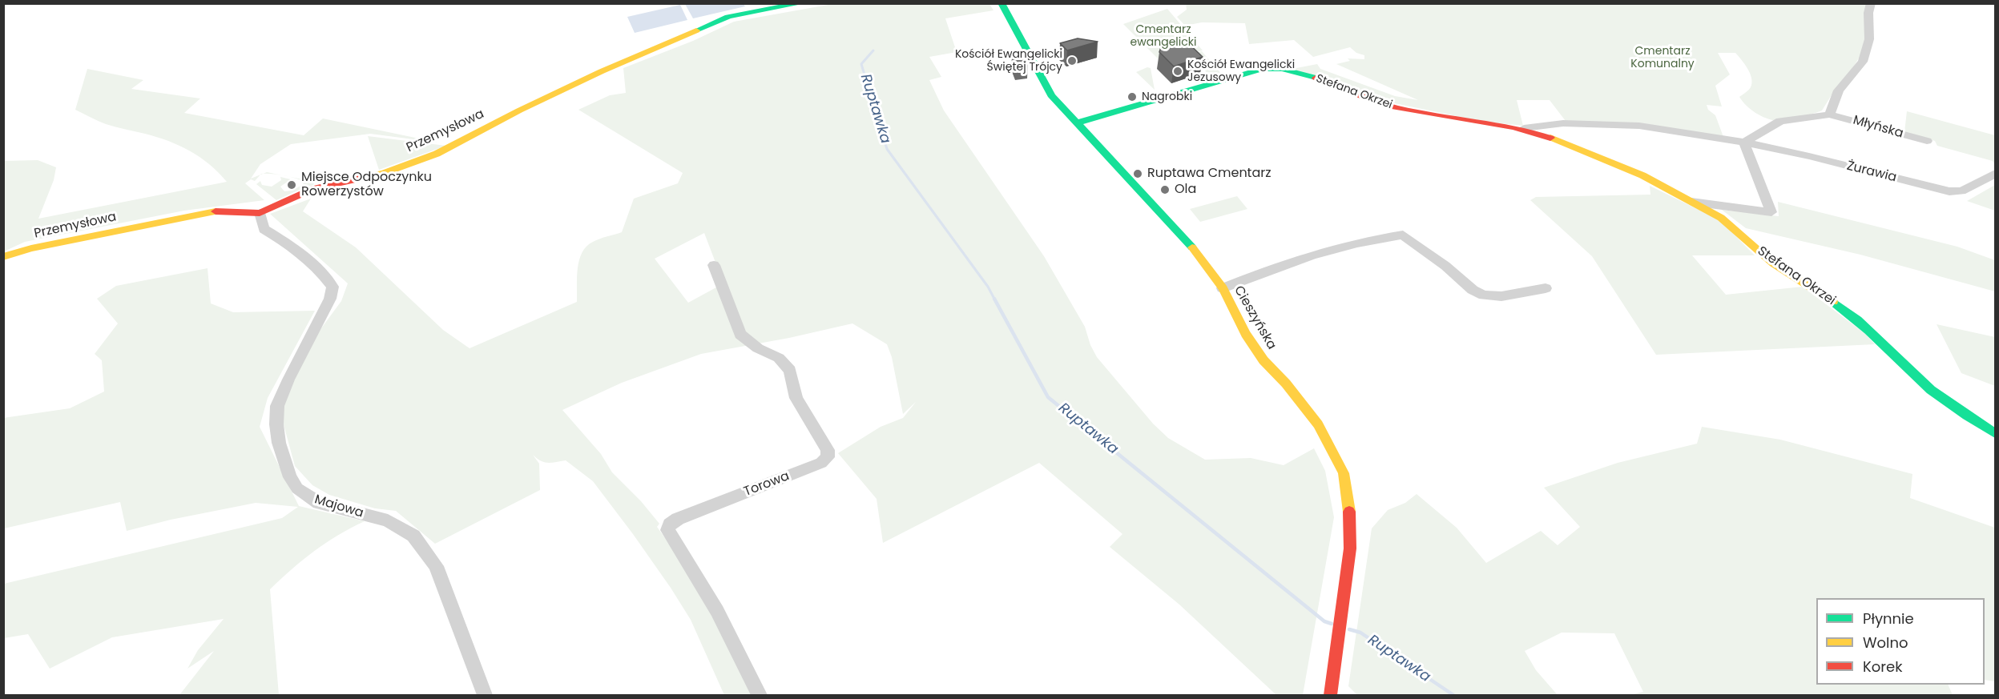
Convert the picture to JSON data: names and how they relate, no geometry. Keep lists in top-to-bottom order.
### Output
{
  "streets": {
    "street": [
      "Stefana Okrzei",
      "Młyńska",
      "Przemysłowa",
      "Żurawia",
      "Cieszyńska",
      "Torowa",
      "Majowa"
    ]
  },
  "crossings": [
    ["Stefana Okrzei", "Młyńska"],
    ["Stefana Okrzei", "Żurawia"],
    ["Stefana Okrzei", "Cieszyńska"],
    ["Młyńska", "Żurawia"],
    ["Przemysłowa", "Majowa"]
  ],
  "water": ["Ruptawka"],
  "parks": ["Cmentarz ewangelicki", "Cmentarz Komunalny"],
  "places": [
    "Kościół Ewangelicki Świętej Trójcy",
    "Kościół Ewangelicki Jezusowy",
    "Nagrobki",
    "Ruptawa Cmentarz",
    "Miejsce Odpoczynku Rowerzystów",
    "Ola"
  ],
  "legend": ["Płynnie", "Wolno", "Korek"]
}
